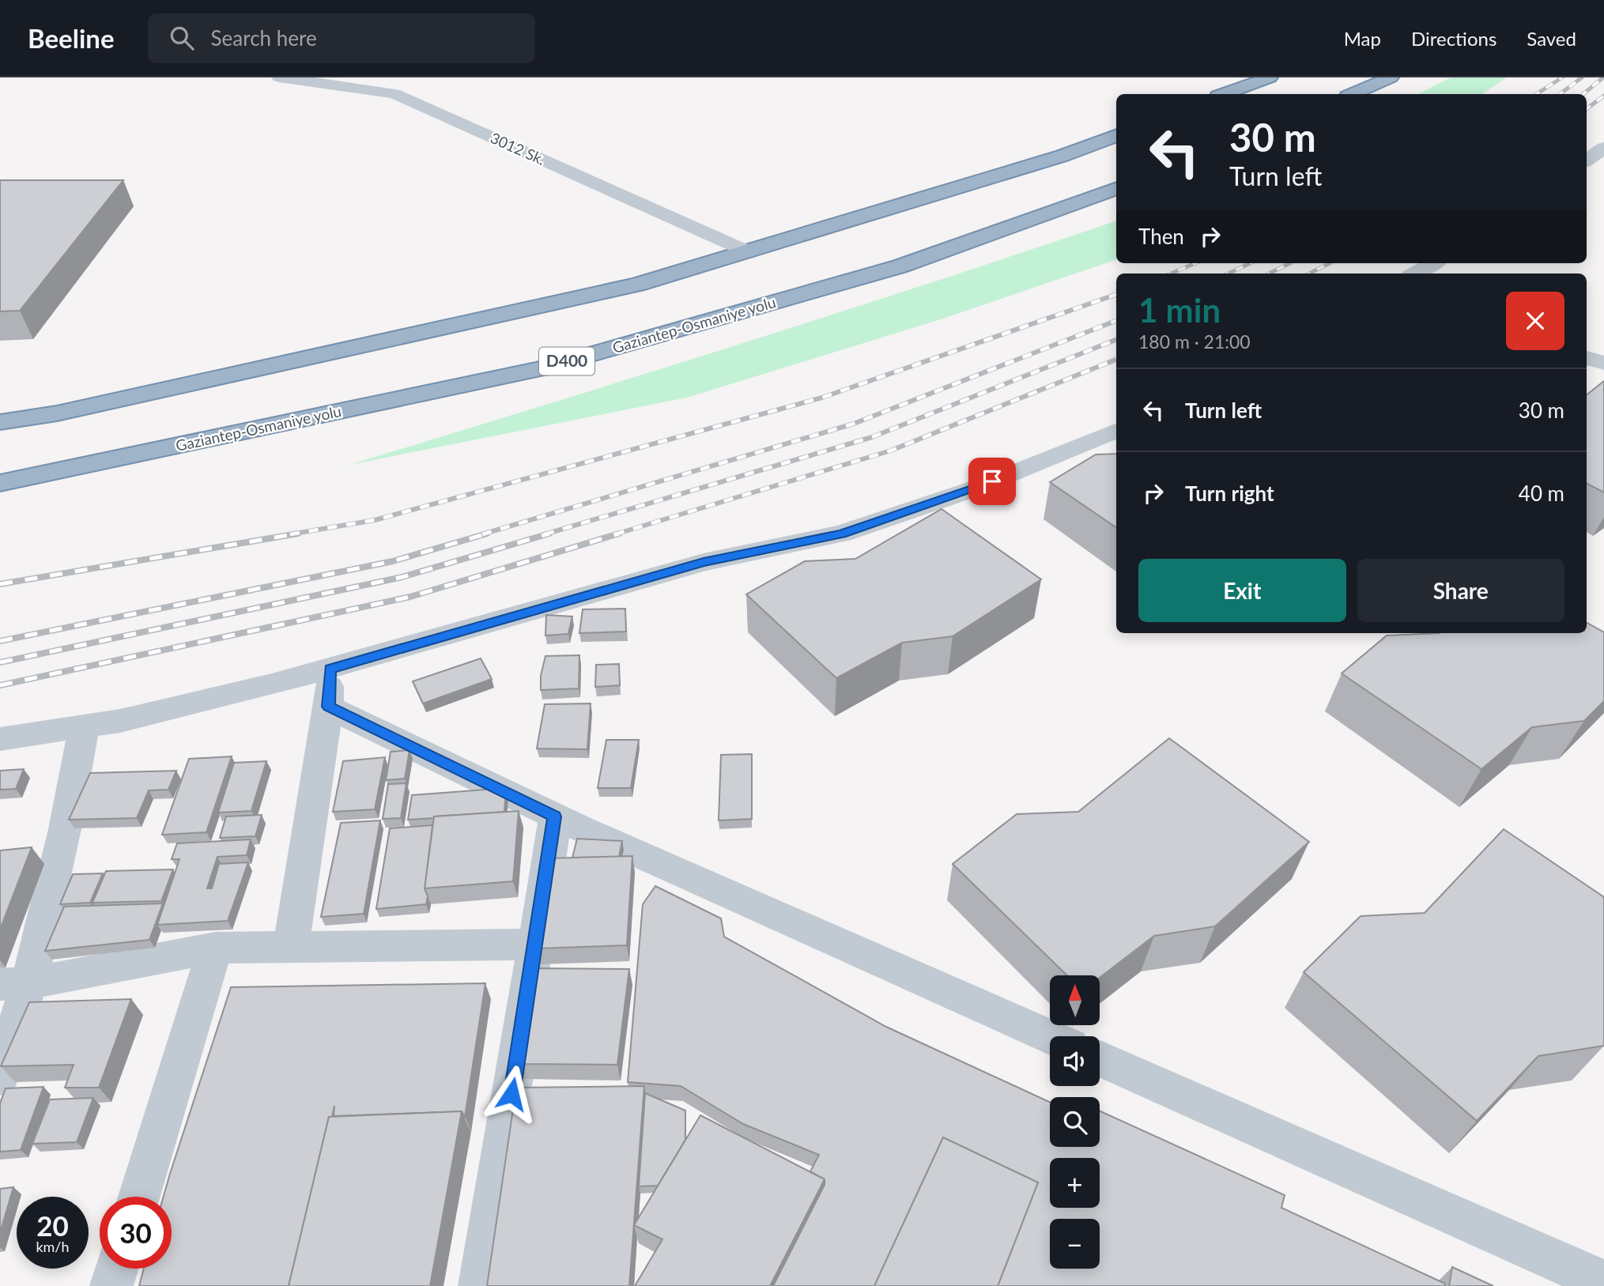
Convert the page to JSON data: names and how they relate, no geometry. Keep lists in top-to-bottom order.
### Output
{
  "streets": {
    "highway": ["Gaziantep-Osmaniye yolu", "D400"],
    "street": ["3012 Sk."]
  },
  "north": "top",
  "page": {
    "header": "Beeline",
    "search": "Search here",
    "nav": ["Map", "Directions", "Saved"],
    "turn": ["30 m", "Turn left"],
    "then": "Then",
    "heading": ["1 min", "180 m · 21:00"],
    "list": [
      {
        "name": "Turn left",
        "value": "30 m"
      },
      {
        "name": "Turn right",
        "value": "40 m"
      }
    ],
    "buttons": ["Exit", "Share"],
    "map_buttons": ["+", "−"],
    "speed": "20 km/h",
    "limit": "30"
  }
}
